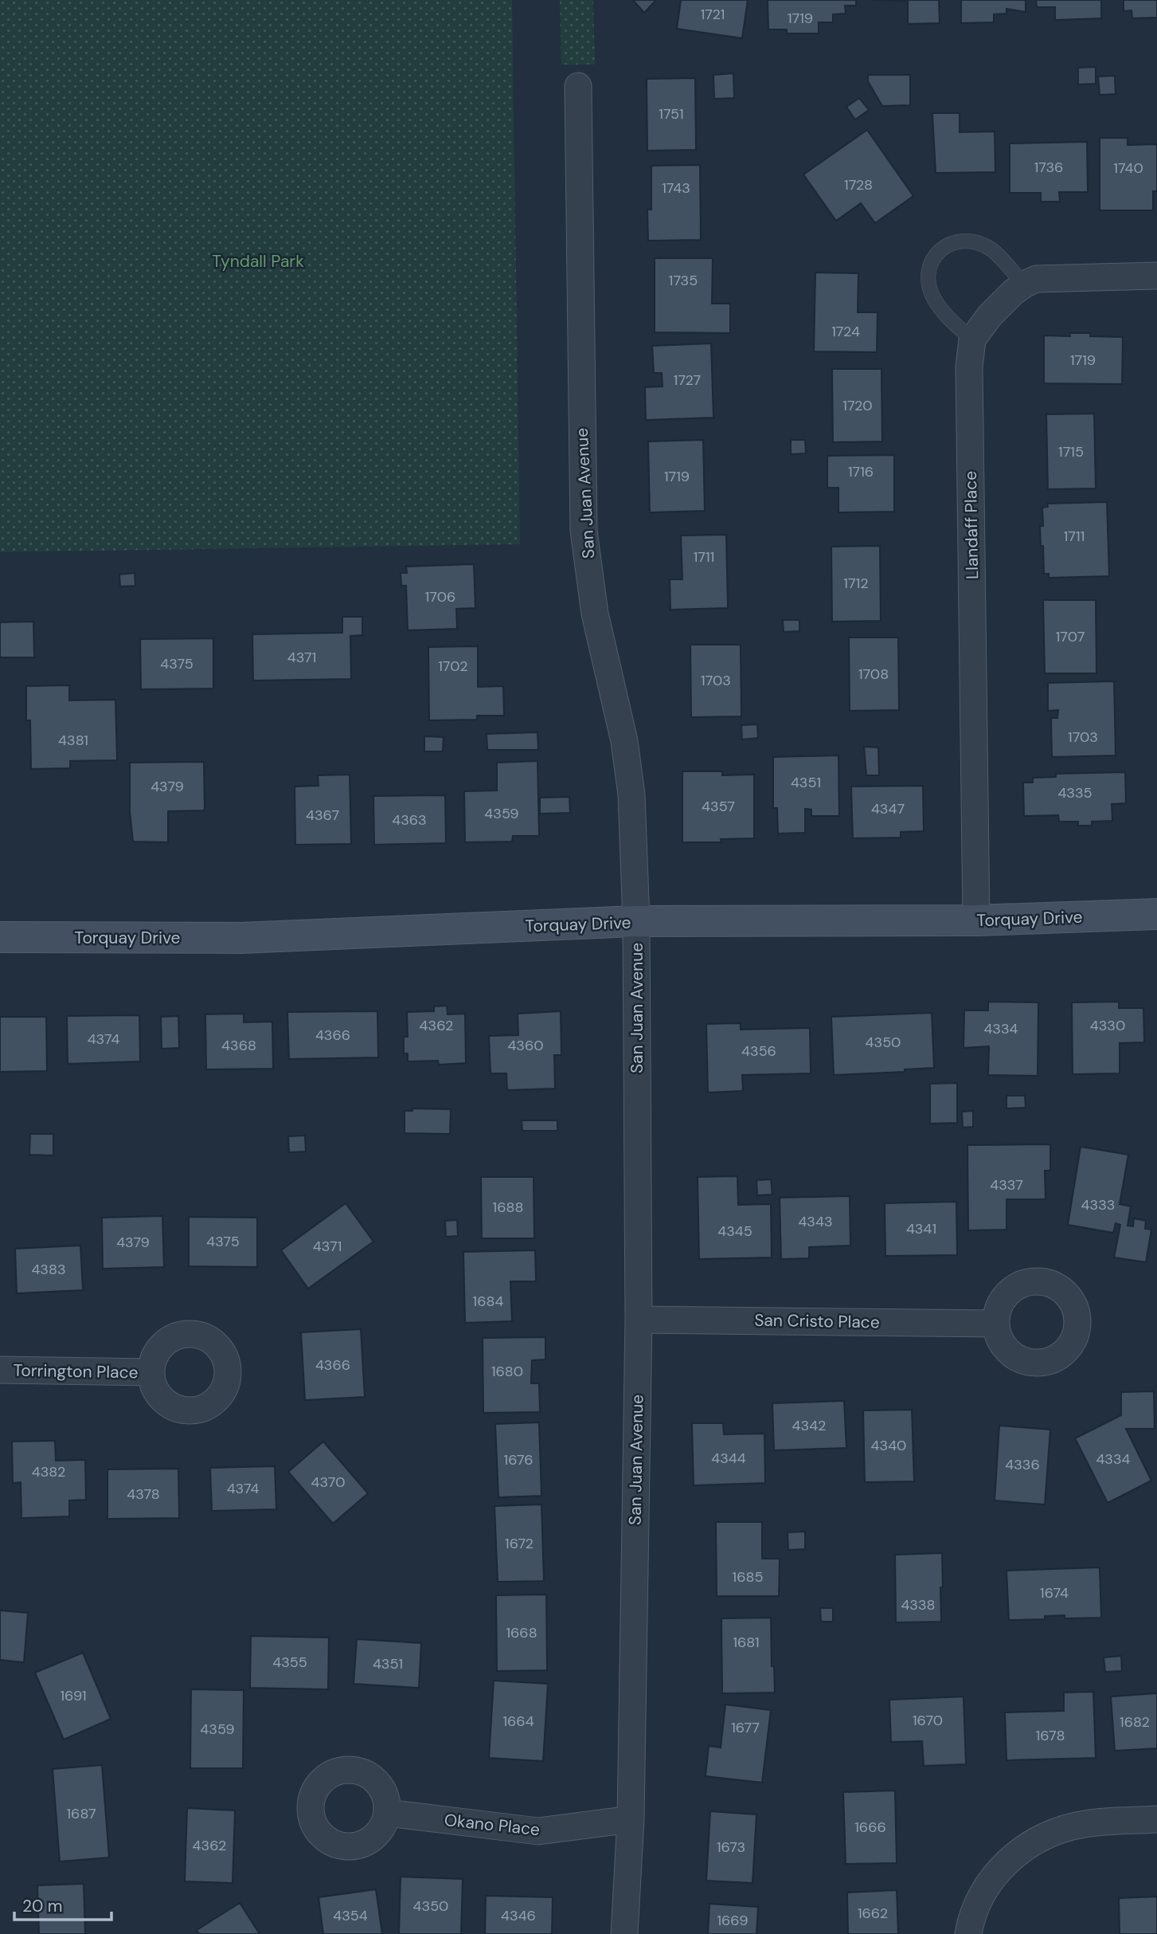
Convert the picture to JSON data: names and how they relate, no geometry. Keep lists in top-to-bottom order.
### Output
{
  "streets": {
    "street": [
      "San Juan Avenue",
      "Llandaff Place",
      "Torquay Drive",
      "San Cristo Place",
      "Torrington Place",
      "Okano Place"
    ]
  },
  "crossings": [
    ["San Juan Avenue", "Torquay Drive"],
    ["San Juan Avenue", "San Cristo Place"],
    ["San Juan Avenue", "Okano Place"],
    ["Llandaff Place", "Torquay Drive"]
  ],
  "parks": ["Tyndall Park"],
  "house_numbers": [
    "1721",
    "1719",
    "1751",
    "1736",
    "1740",
    "1728",
    "1743",
    "1735",
    "1724",
    "1719",
    "1727",
    "1720",
    "1715",
    "1716",
    "1719",
    "1711",
    "1711",
    "1712",
    "1706",
    "1707",
    "4371",
    "4375",
    "1702",
    "1708",
    "1703",
    "1703",
    "4381",
    "4351",
    "4379",
    "4335",
    "4357",
    "4347",
    "4359",
    "4367",
    "4363",
    "4362",
    "4330",
    "4334",
    "4366",
    "4374",
    "4350",
    "4368",
    "4360",
    "4356",
    "4337",
    "4333",
    "1688",
    "4343",
    "4341",
    "4345",
    "4375",
    "4379",
    "4371",
    "4383",
    "1684",
    "4366",
    "1680",
    "4342",
    "4340",
    "4344",
    "4334",
    "1676",
    "4336",
    "4382",
    "4370",
    "4374",
    "4378",
    "1672",
    "1685",
    "1674",
    "4338",
    "1668",
    "1681",
    "4355",
    "4351",
    "1691",
    "1670",
    "1664",
    "1682",
    "1677",
    "4359",
    "1678",
    "1687",
    "1666",
    "4362",
    "1673",
    "4350",
    "1662",
    "4354",
    "4346",
    "1669"
  ],
  "scale_bar": "20 m"
}
